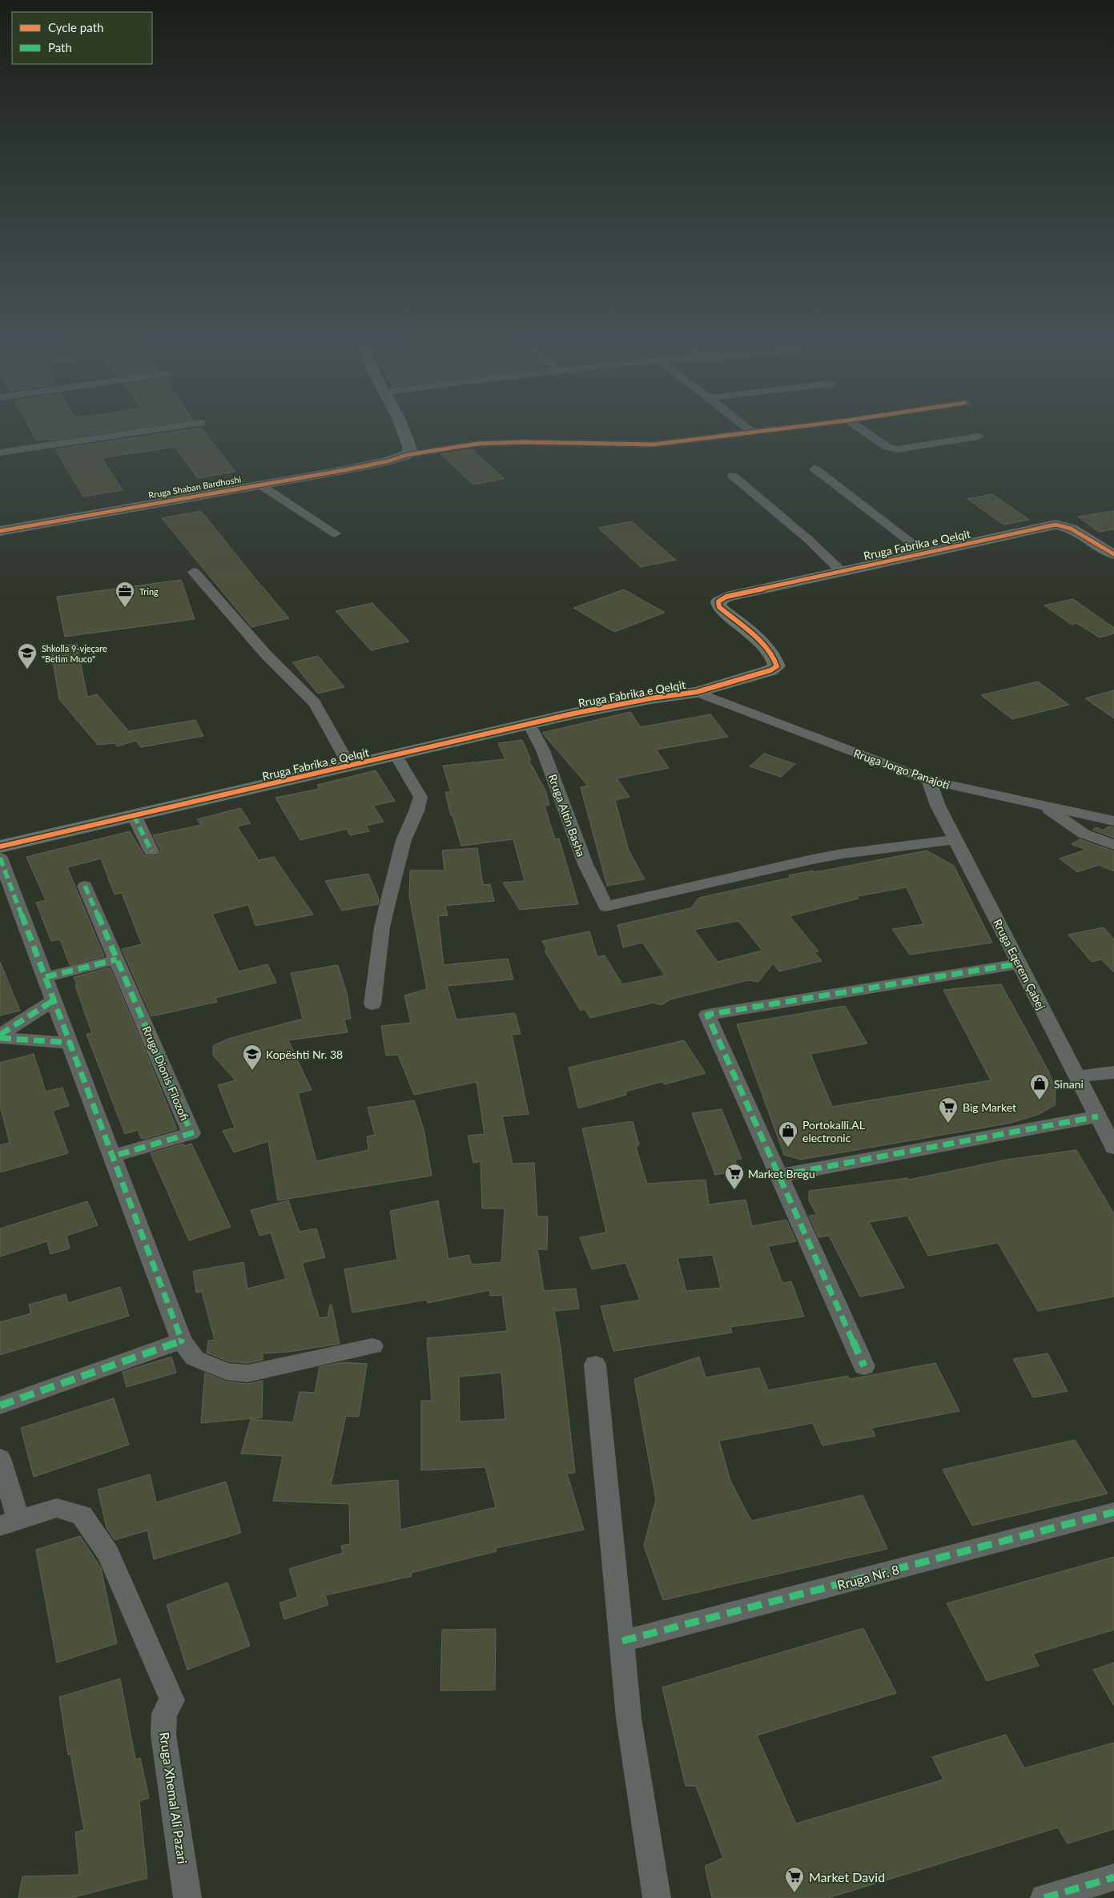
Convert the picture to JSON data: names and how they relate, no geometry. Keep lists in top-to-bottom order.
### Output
{
  "streets": {
    "street": [
      "Rruga Shaban Bardhoshi",
      "Rruga Fabrika e Qelqit",
      "Rruga Jorgo Panajoti",
      "Rruga Altin Basha",
      "Rruga Eqerem Çabej",
      "Rruga Dionis Filozofi",
      "Rruga Nr. 8",
      "Rruga Xhemal Ali Pazari"
    ]
  },
  "crossings": [
    ["Rruga Fabrika e Qelqit", "Rruga Jorgo Panajoti"],
    ["Rruga Fabrika e Qelqit", "Rruga Altin Basha"],
    ["Rruga Jorgo Panajoti", "Rruga Eqerem Çabej"],
    ["Rruga Altin Basha", "Rruga Eqerem Çabej"]
  ],
  "places": {
    "office": ["Tring"],
    "school or university": ["Shkolla 9-vjeçare \"Betim Muco\"", "Kopështi Nr. 38"],
    "shop": ["Sinani", "Portokalli.AL electronic"],
    "supermarket": ["Big Market", "Market Bregu", "Market David"]
  },
  "legend": ["Cycle path", "Path"]
}
